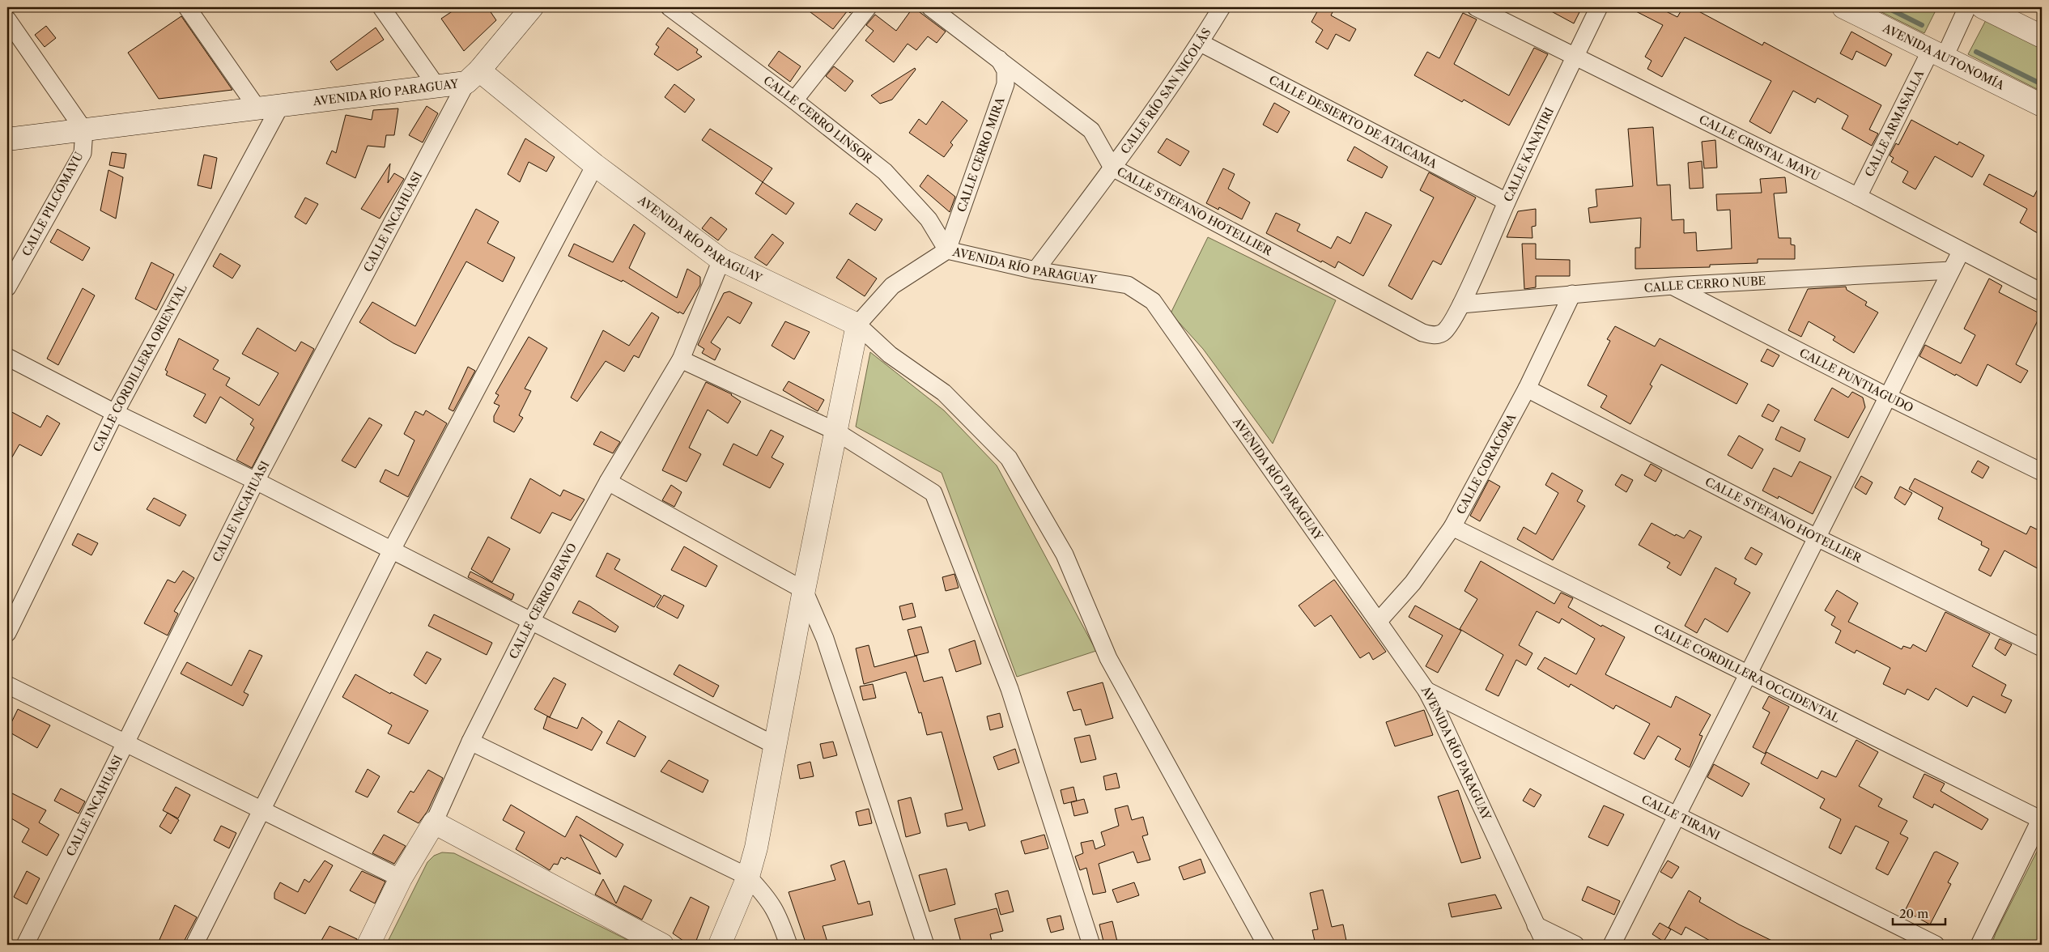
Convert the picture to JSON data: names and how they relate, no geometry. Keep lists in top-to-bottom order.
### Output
{
  "streets": {
    "street": [
      "AVENIDA AUTONOMÍA",
      "CALLE RÍO SAN NICOLÁS",
      "AVENIDA RÍO PARAGUAY",
      "CALLE CERRO LINSOR",
      "CALLE DESIERTO DE ATACAMA",
      "CALLE ARMASALLA",
      "CALLE CRISTAL MAYU",
      "CALLE CERRO MIRA",
      "CALLE KANATIRI",
      "CALLE PILCOMAYU",
      "CALLE STEFANO HOTELLIER",
      "CALLE INCAHUASI",
      "CALLE CERRO NUBE",
      "CALLE CORDILLERA ORIENTAL",
      "CALLE PUNTIAGUDO",
      "CALLE CORACORA",
      "CALLE CERRO BRAVO",
      "CALLE CORDILLERA OCCIDENTAL",
      "CALLE TIRANI"
    ]
  },
  "crossings": [
    ["AVENIDA AUTONOMÍA", "CALLE ARMASALLA"],
    ["CALLE RÍO SAN NICOLÁS", "AVENIDA RÍO PARAGUAY"],
    ["CALLE RÍO SAN NICOLÁS", "CALLE DESIERTO DE ATACAMA"],
    ["CALLE RÍO SAN NICOLÁS", "CALLE STEFANO HOTELLIER"],
    ["AVENIDA RÍO PARAGUAY", "CALLE CERRO LINSOR"],
    ["AVENIDA RÍO PARAGUAY", "CALLE CERRO MIRA"],
    ["AVENIDA RÍO PARAGUAY", "CALLE PILCOMAYU"],
    ["AVENIDA RÍO PARAGUAY", "CALLE INCAHUASI"],
    ["AVENIDA RÍO PARAGUAY", "CALLE CORDILLERA ORIENTAL"],
    ["AVENIDA RÍO PARAGUAY", "CALLE CORACORA"],
    ["AVENIDA RÍO PARAGUAY", "CALLE CERRO BRAVO"],
    ["AVENIDA RÍO PARAGUAY", "CALLE TIRANI"],
    ["CALLE CERRO LINSOR", "CALLE CERRO MIRA"],
    ["CALLE DESIERTO DE ATACAMA", "CALLE KANATIRI"],
    ["CALLE ARMASALLA", "CALLE CRISTAL MAYU"],
    ["CALLE CRISTAL MAYU", "CALLE KANATIRI"],
    ["CALLE CERRO MIRA", "CALLE STEFANO HOTELLIER"],
    ["CALLE KANATIRI", "CALLE STEFANO HOTELLIER"],
    ["CALLE KANATIRI", "CALLE CERRO NUBE"],
    ["CALLE STEFANO HOTELLIER", "CALLE CERRO NUBE"],
    ["CALLE STEFANO HOTELLIER", "CALLE CORACORA"],
    ["CALLE CERRO NUBE", "CALLE PUNTIAGUDO"],
    ["CALLE CERRO NUBE", "CALLE CORACORA"],
    ["CALLE CORACORA", "CALLE CORDILLERA OCCIDENTAL"]
  ],
  "scale_bar": "20 m"
}
